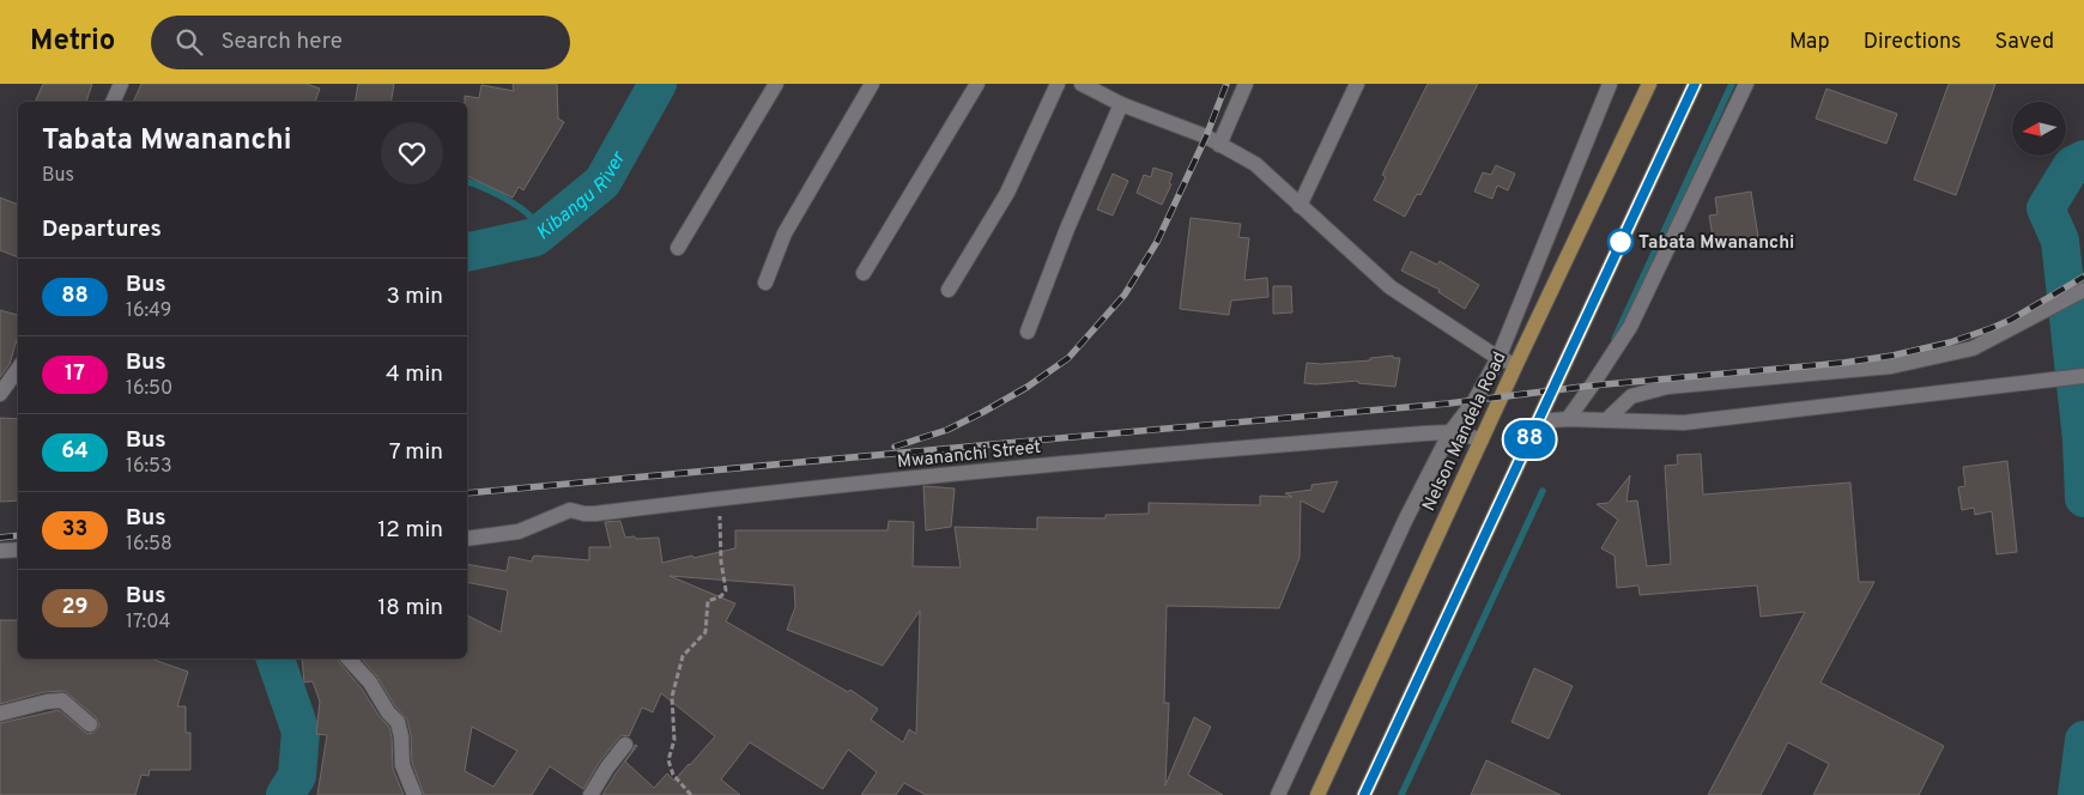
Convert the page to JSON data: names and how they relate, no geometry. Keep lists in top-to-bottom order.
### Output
{
  "streets": {
    "main road": ["Nelson Mandela Road"],
    "street": ["Mwananchi Street"]
  },
  "crossings": [
    ["Nelson Mandela Road", "Mwananchi Street"]
  ],
  "water": ["Kibangu River"],
  "places": ["Tabata Mwananchi"],
  "lines": ["bus line 88"],
  "north": "left",
  "page": {
    "header": "Metrio",
    "search": "Search here",
    "nav": ["Map", "Directions", "Saved"],
    "on_map": "88",
    "heading": [
      ["Tabata Mwananchi", "Bus"],
      "Departures"
    ],
    "list": [
      {
        "mark": "88",
        "name": "Bus",
        "note": "16:49",
        "value": "3 min"
      },
      {
        "mark": "17",
        "name": "Bus",
        "note": "16:50",
        "value": "4 min"
      },
      {
        "mark": "64",
        "name": "Bus",
        "note": "16:53",
        "value": "7 min"
      },
      {
        "mark": "33",
        "name": "Bus",
        "note": "16:58",
        "value": "12 min"
      },
      {
        "mark": "29",
        "name": "Bus",
        "note": "17:04",
        "value": "18 min"
      }
    ]
  }
}
